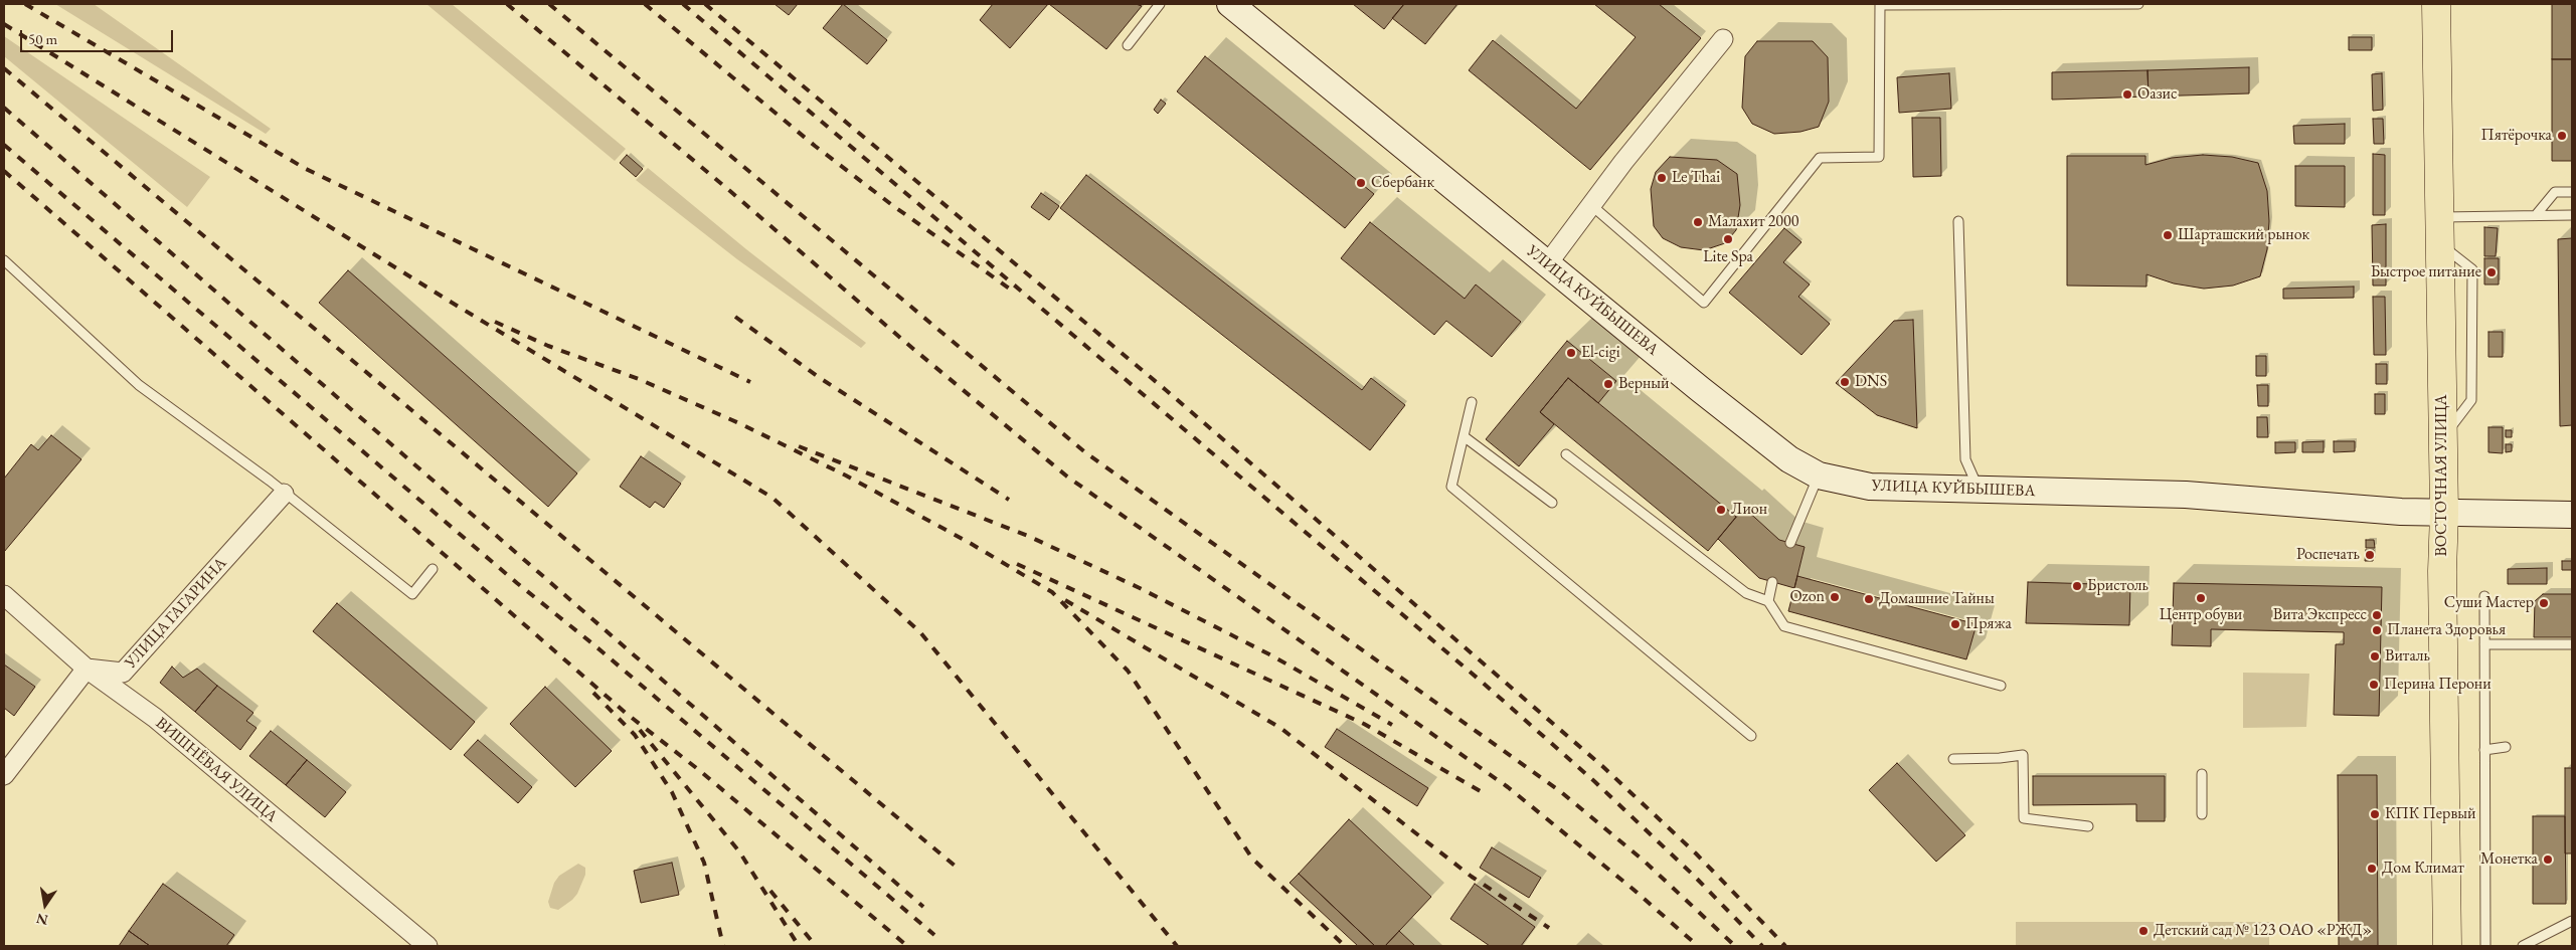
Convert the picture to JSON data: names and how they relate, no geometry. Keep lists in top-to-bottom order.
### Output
{
  "streets": {
    "main road": ["ВОСТОЧНАЯ УЛИЦА"],
    "street": ["УЛИЦА КУЙБЫШЕВА", "УЛИЦА ГАГАРИНА", "ВИШНЁВАЯ УЛИЦА"]
  },
  "crossings": [
    ["УЛИЦА КУЙБЫШЕВА", "ВОСТОЧНАЯ УЛИЦА"],
    ["УЛИЦА ГАГАРИНА", "ВИШНЁВАЯ УЛИЦА"]
  ],
  "places": [
    "Оазис",
    "Пятёрочка",
    "Le Thai",
    "Сбербанк",
    "Малахит 2000",
    "Шарташский рынок",
    "Lite Spa",
    "Быстрое питание",
    "El-cigi",
    "DNS",
    "Верный",
    "Лион",
    "Роспечать",
    "Бристоль",
    "Ozon",
    "Центр обуви",
    "Домашние Тайны",
    "Суши Мастер",
    "Вита Экспресс",
    "Пряжа",
    "Планета Здоровья",
    "Виталь",
    "Перина Перони",
    "КПК Первый",
    "Монетка",
    "Дом Климат",
    "Детский сад № 123 ОАО «РЖД»"
  ],
  "scale_bar": "50 m",
  "north": "bottom"
}
